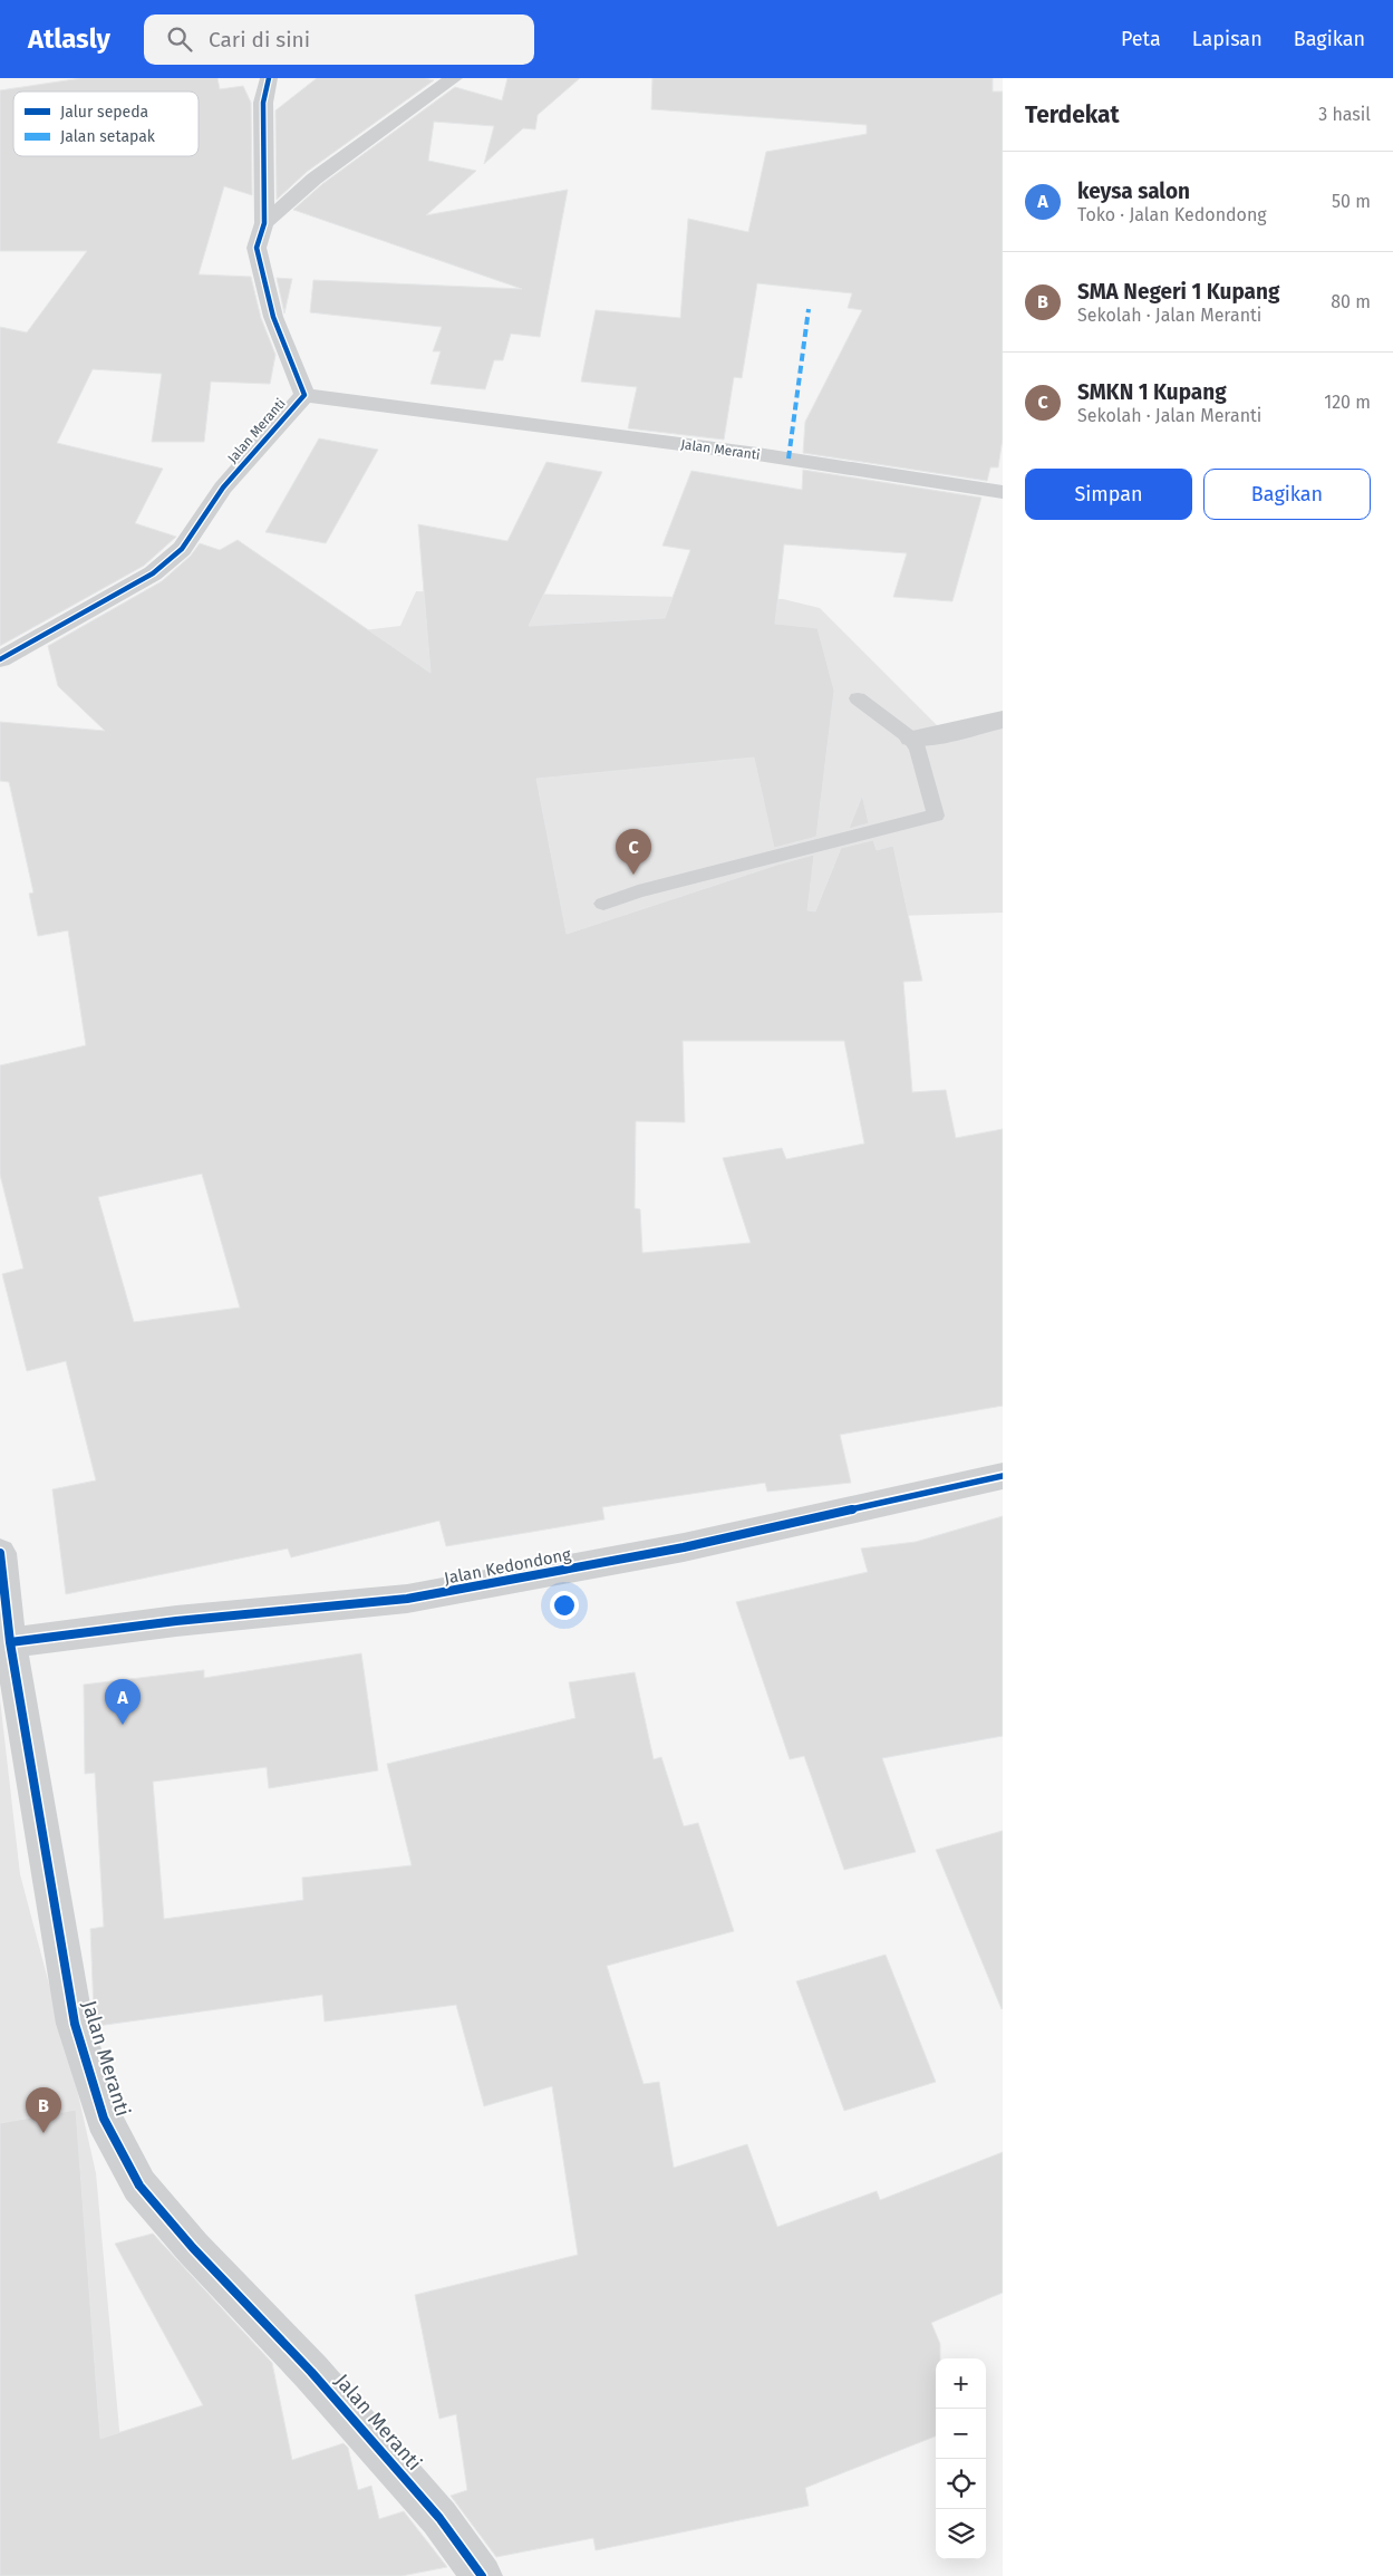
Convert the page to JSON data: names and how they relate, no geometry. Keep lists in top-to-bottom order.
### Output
{
  "streets": {
    "street": ["Jalan Meranti", "Jalan Kedondong"]
  },
  "crossings": [
    ["Jalan Meranti", "Jalan Kedondong"]
  ],
  "legend": ["Jalur sepeda", "Jalan setapak"],
  "page": {
    "header": "Atlasly",
    "search": "Cari di sini",
    "nav": ["Peta", "Lapisan", "Bagikan"],
    "heading": ["Terdekat", "3 hasil"],
    "list": [
      {
        "mark": "A",
        "name": "keysa salon",
        "note": "Toko · Jalan Kedondong",
        "value": "50 m"
      },
      {
        "mark": "B",
        "name": "SMA Negeri 1 Kupang",
        "note": "Sekolah · Jalan Meranti",
        "value": "80 m"
      },
      {
        "mark": "C",
        "name": "SMKN 1 Kupang",
        "note": "Sekolah · Jalan Meranti",
        "value": "120 m"
      }
    ],
    "buttons": ["Simpan", "Bagikan"],
    "pins": ["C", "A", "B"],
    "map_buttons": ["+", "−"]
  }
}
